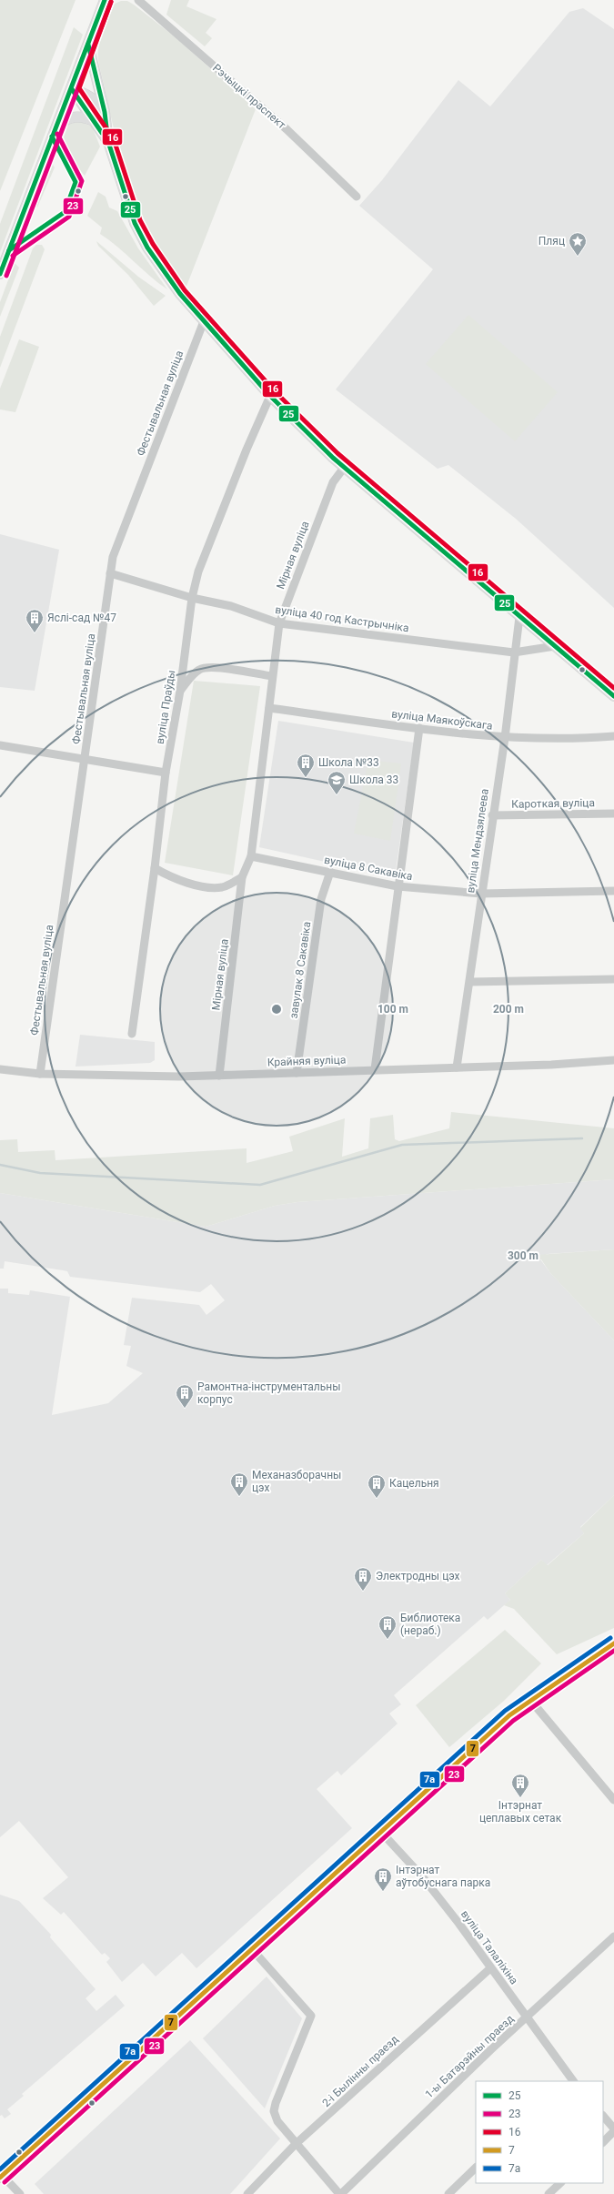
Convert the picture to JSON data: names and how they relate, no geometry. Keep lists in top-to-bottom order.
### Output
{
  "streets": {
    "street": [
      "Рэчыцкі праспект",
      "Фестывальная вуліца",
      "Мірная вуліца",
      "вуліца 40 год Кастрычніка",
      "вуліца Праўды",
      "вуліца Маякоўскага",
      "Кароткая вуліца",
      "вуліца Мендзялеева",
      "вуліца 8 Сакавіка",
      "завулак 8 Сакавіка",
      "Крайняя вуліца",
      "вуліца Талаліхіна",
      "1-ы Батарэйны праезд",
      "2-і Былінны праезд"
    ]
  },
  "crossings": [
    ["Фестывальная вуліца", "вуліца 40 год Кастрычніка"],
    ["Фестывальная вуліца", "Крайняя вуліца"],
    ["Мірная вуліца", "вуліца 40 год Кастрычніка"],
    ["Мірная вуліца", "вуліца Маякоўскага"],
    ["Мірная вуліца", "вуліца 8 Сакавіка"],
    ["Мірная вуліца", "Крайняя вуліца"],
    ["вуліца 40 год Кастрычніка", "вуліца Праўды"],
    ["вуліца 40 год Кастрычніка", "вуліца Мендзялеева"],
    ["вуліца Маякоўскага", "вуліца Мендзялеева"],
    ["Кароткая вуліца", "вуліца Мендзялеева"],
    ["вуліца Мендзялеева", "вуліца 8 Сакавіка"],
    ["вуліца Мендзялеева", "Крайняя вуліца"],
    ["вуліца 8 Сакавіка", "завулак 8 Сакавіка"],
    ["завулак 8 Сакавіка", "Крайняя вуліца"],
    ["вуліца Талаліхіна", "1-ы Батарэйны праезд"],
    ["вуліца Талаліхіна", "2-і Былінны праезд"]
  ],
  "places": {
    "place": ["Пляц"],
    "building": [
      "Яслі-сад №47",
      "Школа №33",
      "Рамонтна-інструментальны корпус",
      "Механазборачны цэх",
      "Кацельня",
      "Электродны цэх",
      "Библиотека (нераб.)",
      "Інтэрнат цеплавых сетак",
      "Інтэрнат аўтобуснага парка"
    ],
    "school or university": ["Школа 33"]
  },
  "lines": [
    "transit line 25",
    "transit line 23",
    "transit line 16",
    "transit line 7а",
    "transit line 7"
  ],
  "legend": [
    "25",
    "23",
    "16",
    "7",
    "7а"
  ],
  "rings": ["100 m", "200 m", "300 m"]
}
